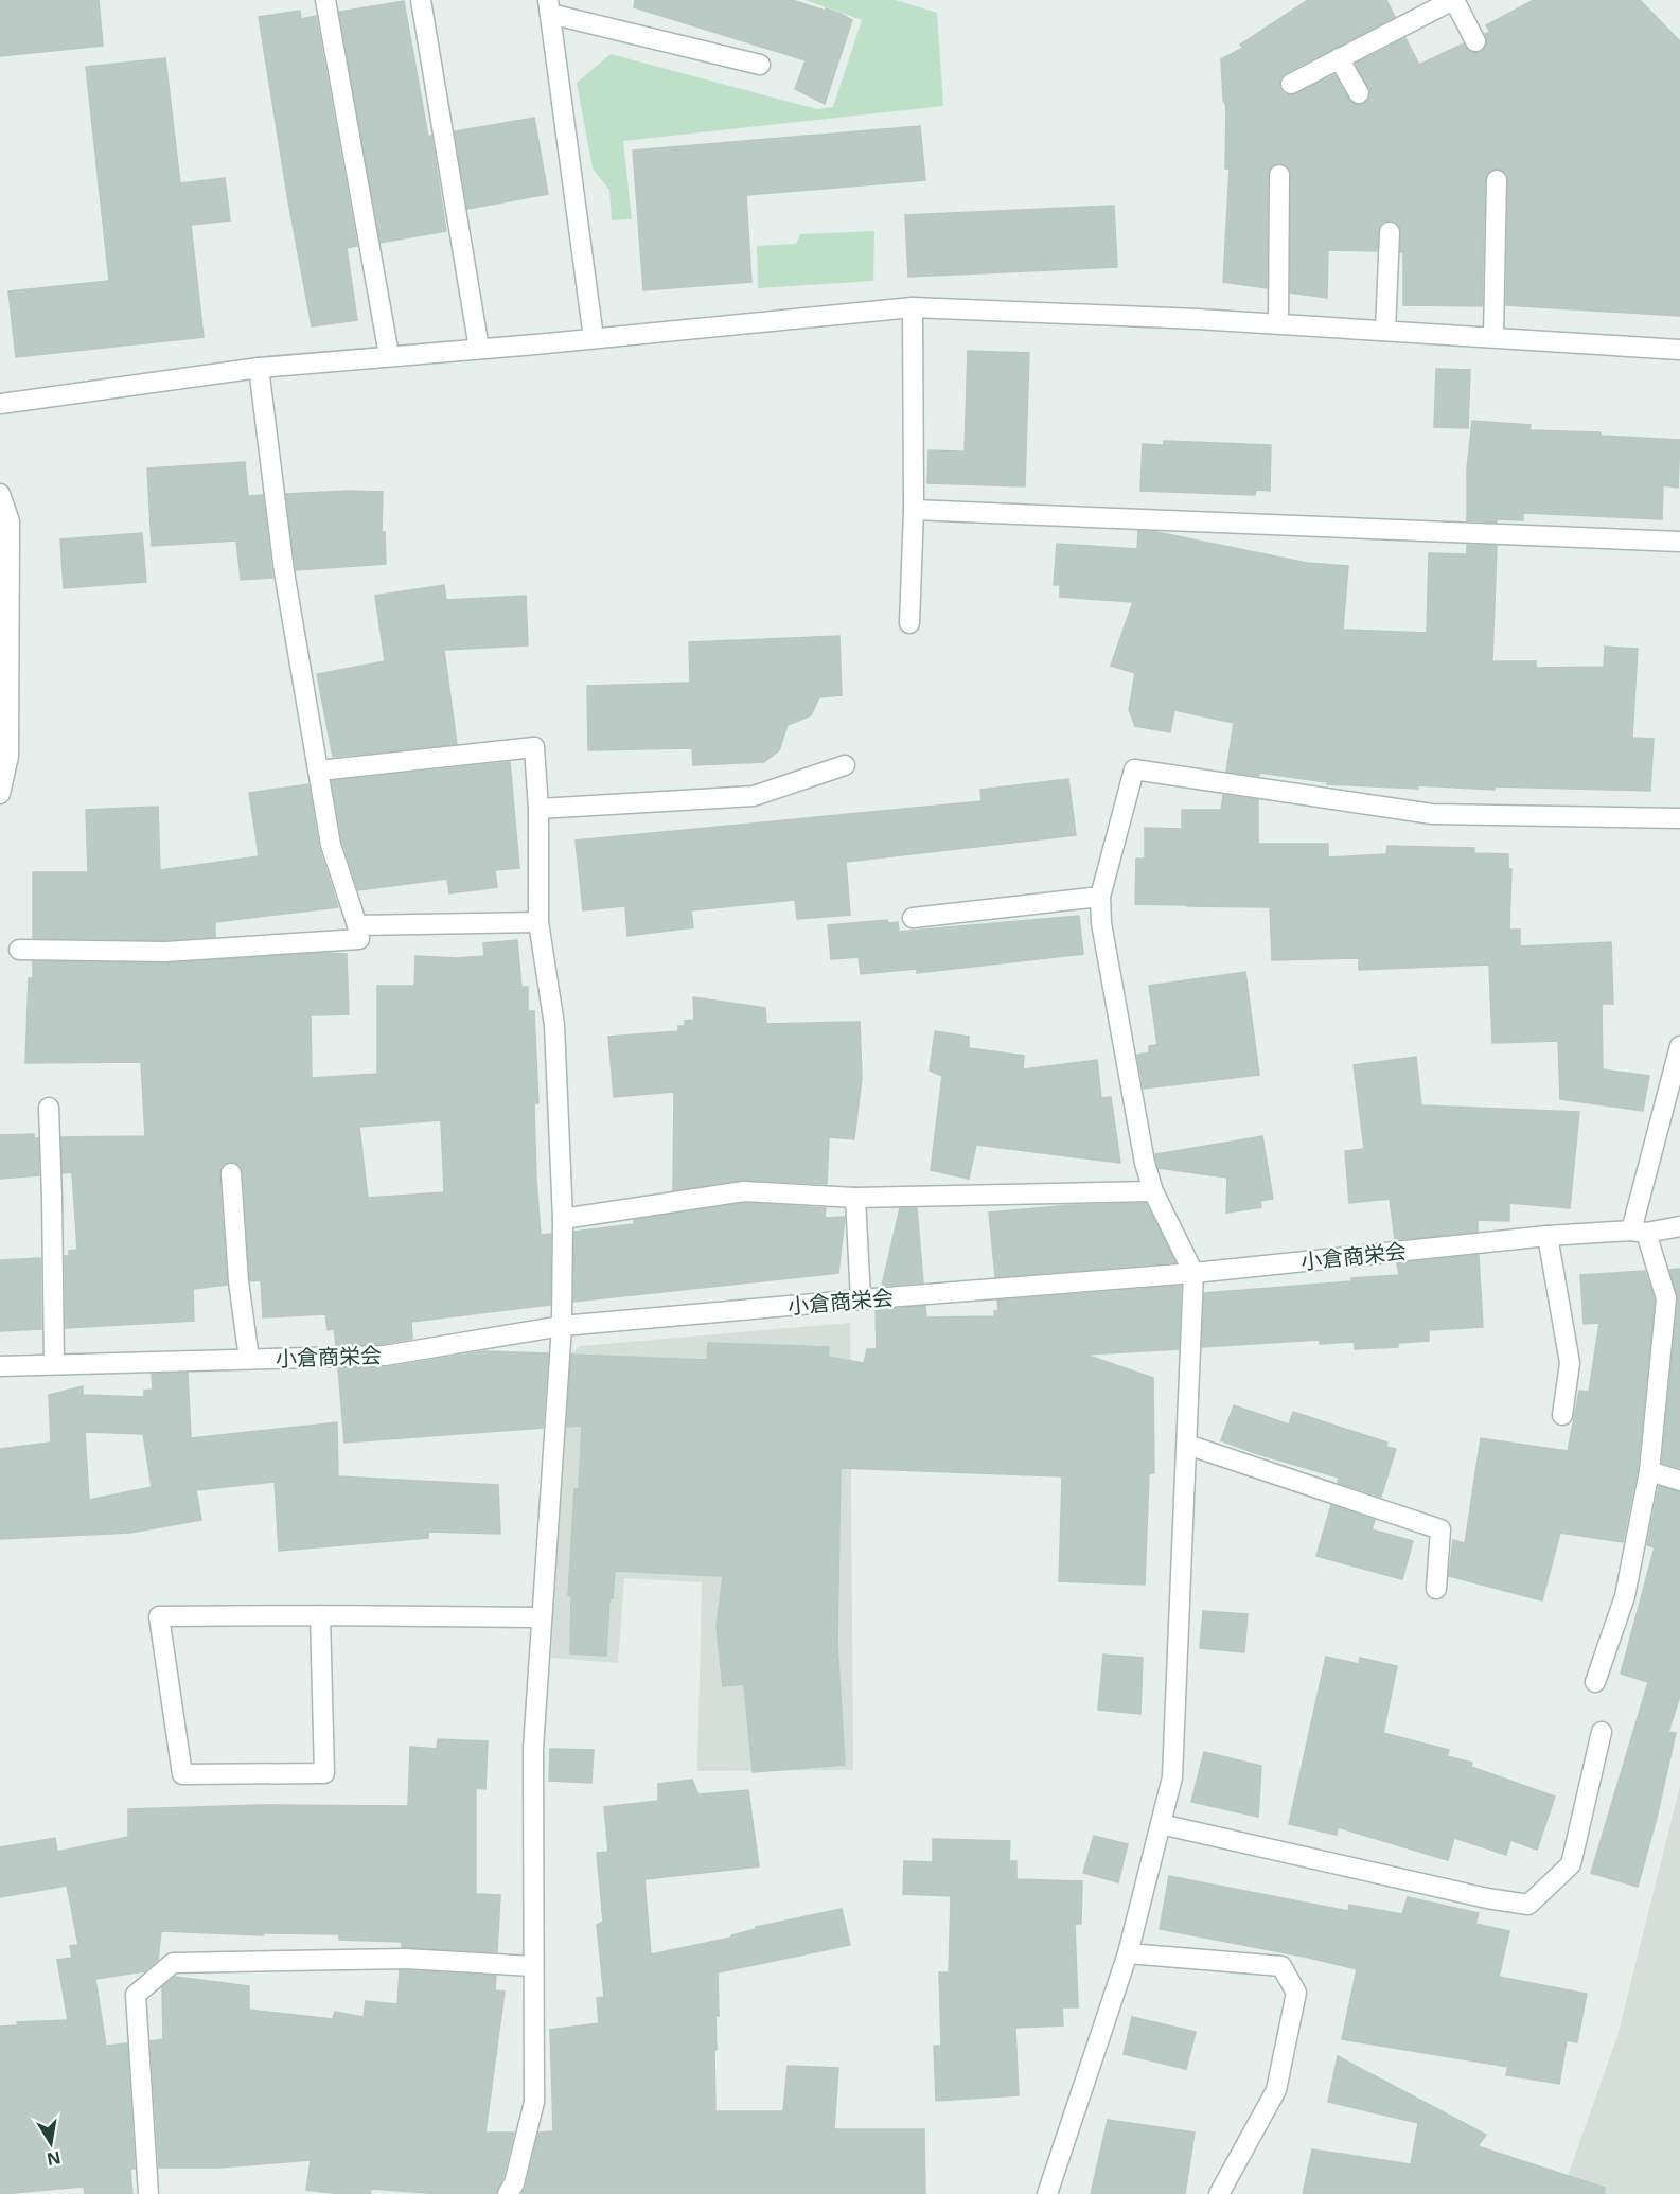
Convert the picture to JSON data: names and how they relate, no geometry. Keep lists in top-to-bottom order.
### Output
{
  "streets": {
    "street": ["小倉商栄会"]
  },
  "north": "bottom"
}
